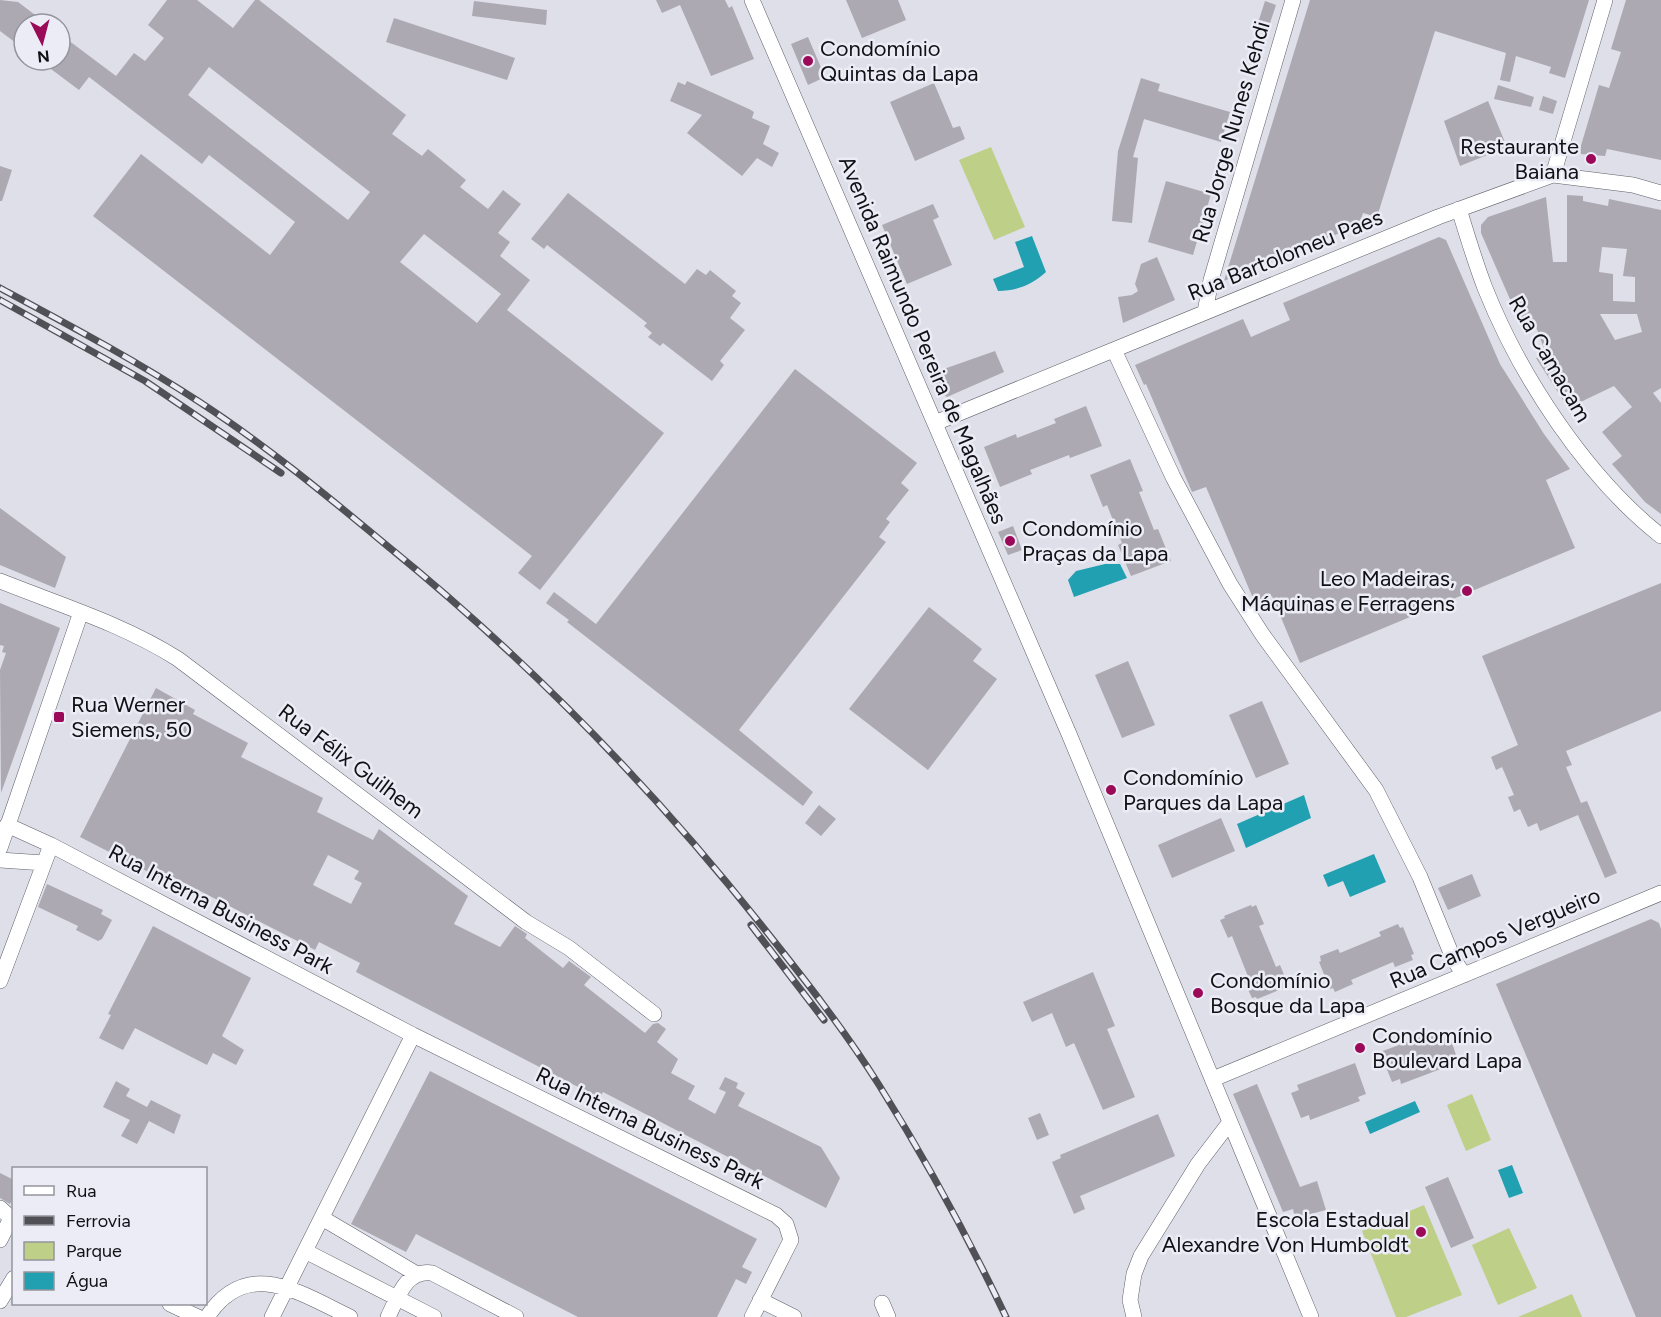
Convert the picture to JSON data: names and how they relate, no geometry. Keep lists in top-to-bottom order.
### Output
{
  "streets": {
    "street": [
      "Rua Jorge Nunes Kehdi",
      "Rua Bartolomeu Paes",
      "Avenida Raimundo Pereira de Magalhães",
      "Rua Camacam",
      "Rua Félix Guilhem",
      "Rua Interna Business Park",
      "Rua Campos Vergueiro"
    ]
  },
  "crossings": [
    ["Rua Jorge Nunes Kehdi", "Rua Bartolomeu Paes"],
    ["Rua Bartolomeu Paes", "Avenida Raimundo Pereira de Magalhães"],
    ["Rua Bartolomeu Paes", "Rua Camacam"],
    ["Avenida Raimundo Pereira de Magalhães", "Rua Campos Vergueiro"]
  ],
  "places": {
    "other": [
      "Condomínio Quintas da Lapa",
      "Restaurante Baiana",
      "Condomínio Praças da Lapa",
      "Leo Madeiras, Máquinas e Ferragens",
      "Condomínio Parques da Lapa",
      "Condomínio Bosque da Lapa",
      "Condomínio Boulevard Lapa",
      "Escola Estadual Alexandre Von Humboldt"
    ],
    "transit": ["Rua Werner Siemens, 50"]
  },
  "legend": [
    "Rua",
    "Ferrovia",
    "Parque",
    "Água"
  ],
  "north": "bottom"
}
